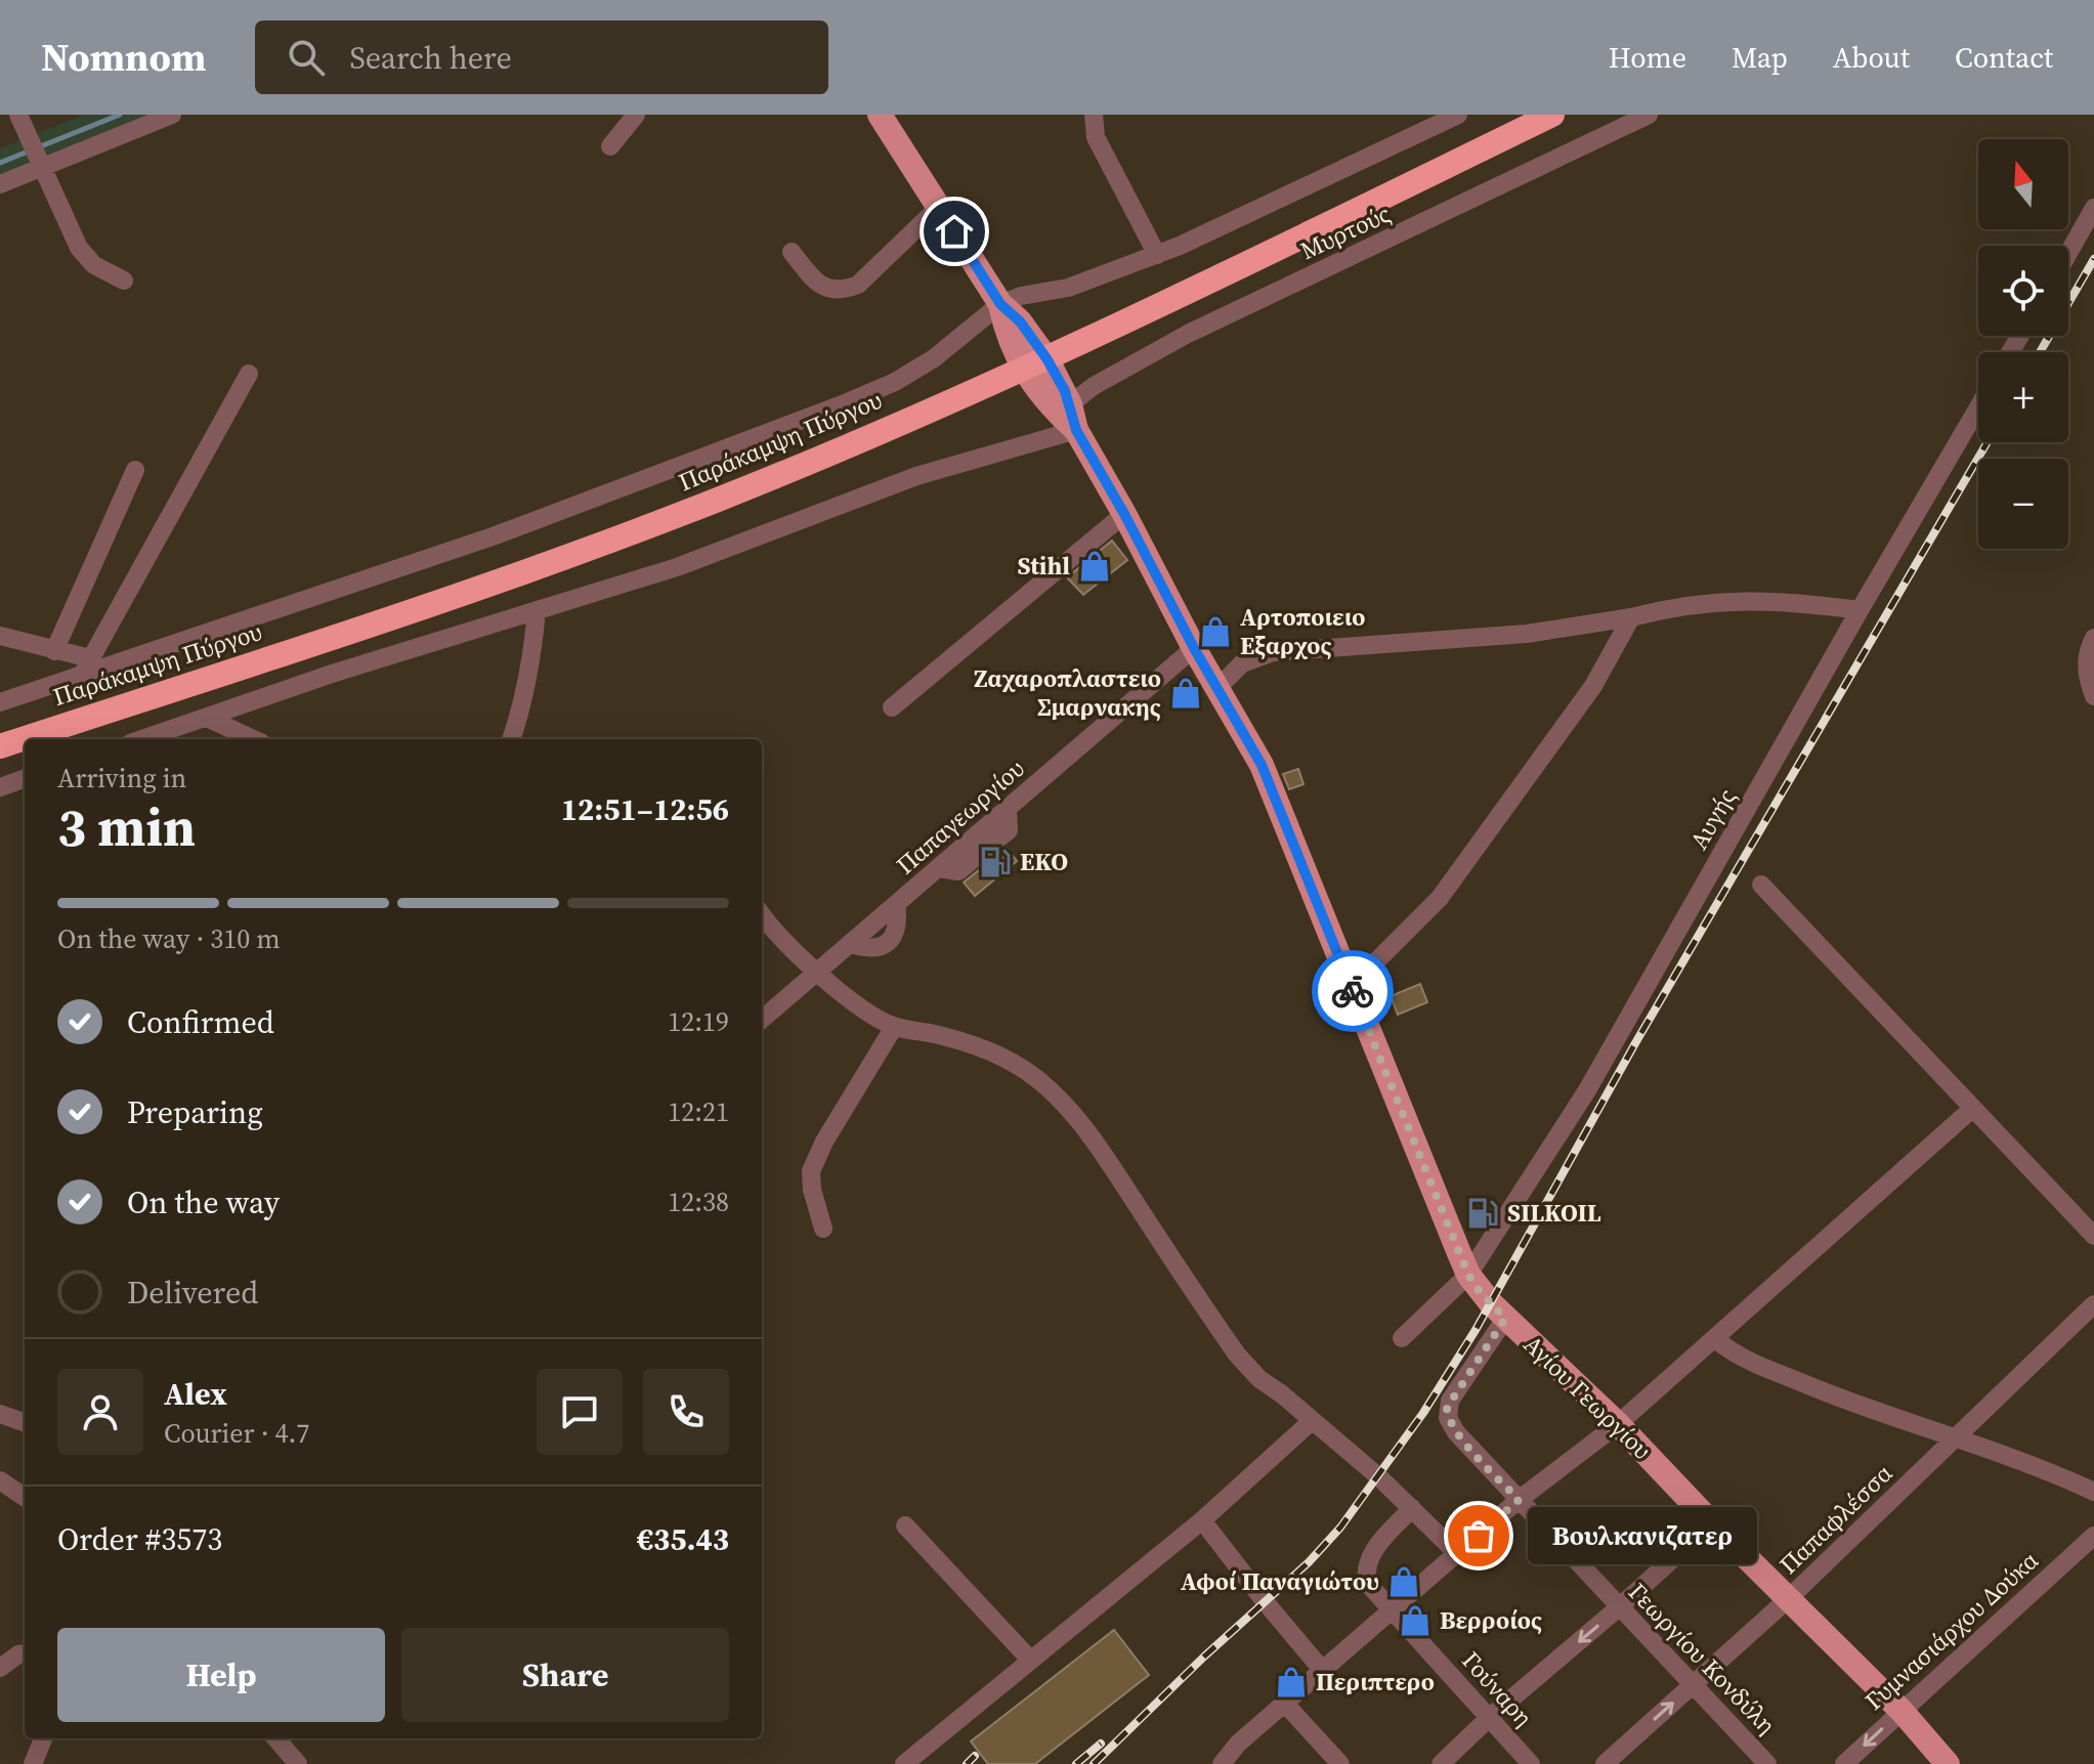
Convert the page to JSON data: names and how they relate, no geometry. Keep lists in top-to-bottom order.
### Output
{
  "streets": {
    "highway": ["Παράκαμψη Πύργου"],
    "main road": ["Αγίου Γεωργίου"],
    "street": [
      "Μυρτούς",
      "Παπαγεωργίου",
      "Αυγής",
      "Παπαφλέσσα",
      "Γυμνασιάρχου Δούκα",
      "Γεωργίου Κονδύλη",
      "Γούναρη"
    ]
  },
  "crossings": [
    ["Μυρτούς", "Αγίου Γεωργίου"],
    ["Παράκαμψη Πύργου", "Αγίου Γεωργίου"],
    ["Παπαγεωργίου", "Αγίου Γεωργίου"],
    ["Αυγής", "Αγίου Γεωργίου"],
    ["Αγίου Γεωργίου", "Παπαφλέσσα"],
    ["Αγίου Γεωργίου", "Γυμνασιάρχου Δούκα"],
    ["Αγίου Γεωργίου", "Γεωργίου Κονδύλη"],
    ["Παπαφλέσσα", "Γεωργίου Κονδύλη"]
  ],
  "places": {
    "shop": [
      "Stihl",
      "Αρτοποιειο Εξαρχος",
      "Ζαχαροπλαστειο Σμαρνακης",
      "Αφοί Παναγιώτου",
      "Βερροίος",
      "Περιπτερο"
    ],
    "fuel station": ["EKO", "SILKOIL"],
    "other": ["Βουλκανιζατερ"]
  },
  "north": "top",
  "page": {
    "header": "Nomnom",
    "search": "Search here",
    "nav": [
      "Home",
      "Map",
      "About",
      "Contact"
    ],
    "map_buttons": ["+", "−"],
    "heading": ["3 min", "Arriving in", "12:51–12:56"],
    "panel": [
      "Alex",
      "Courier · 4.7",
      "Order #3573",
      "€35.43"
    ],
    "bar": "On the way · 310 m",
    "list": [
      ["Confirmed", "12:19"],
      ["Preparing", "12:21"],
      ["On the way", "12:38"],
      "Delivered"
    ],
    "bubble": "Βουλκανιζατερ",
    "buttons": ["Help", "Share"]
  }
}
